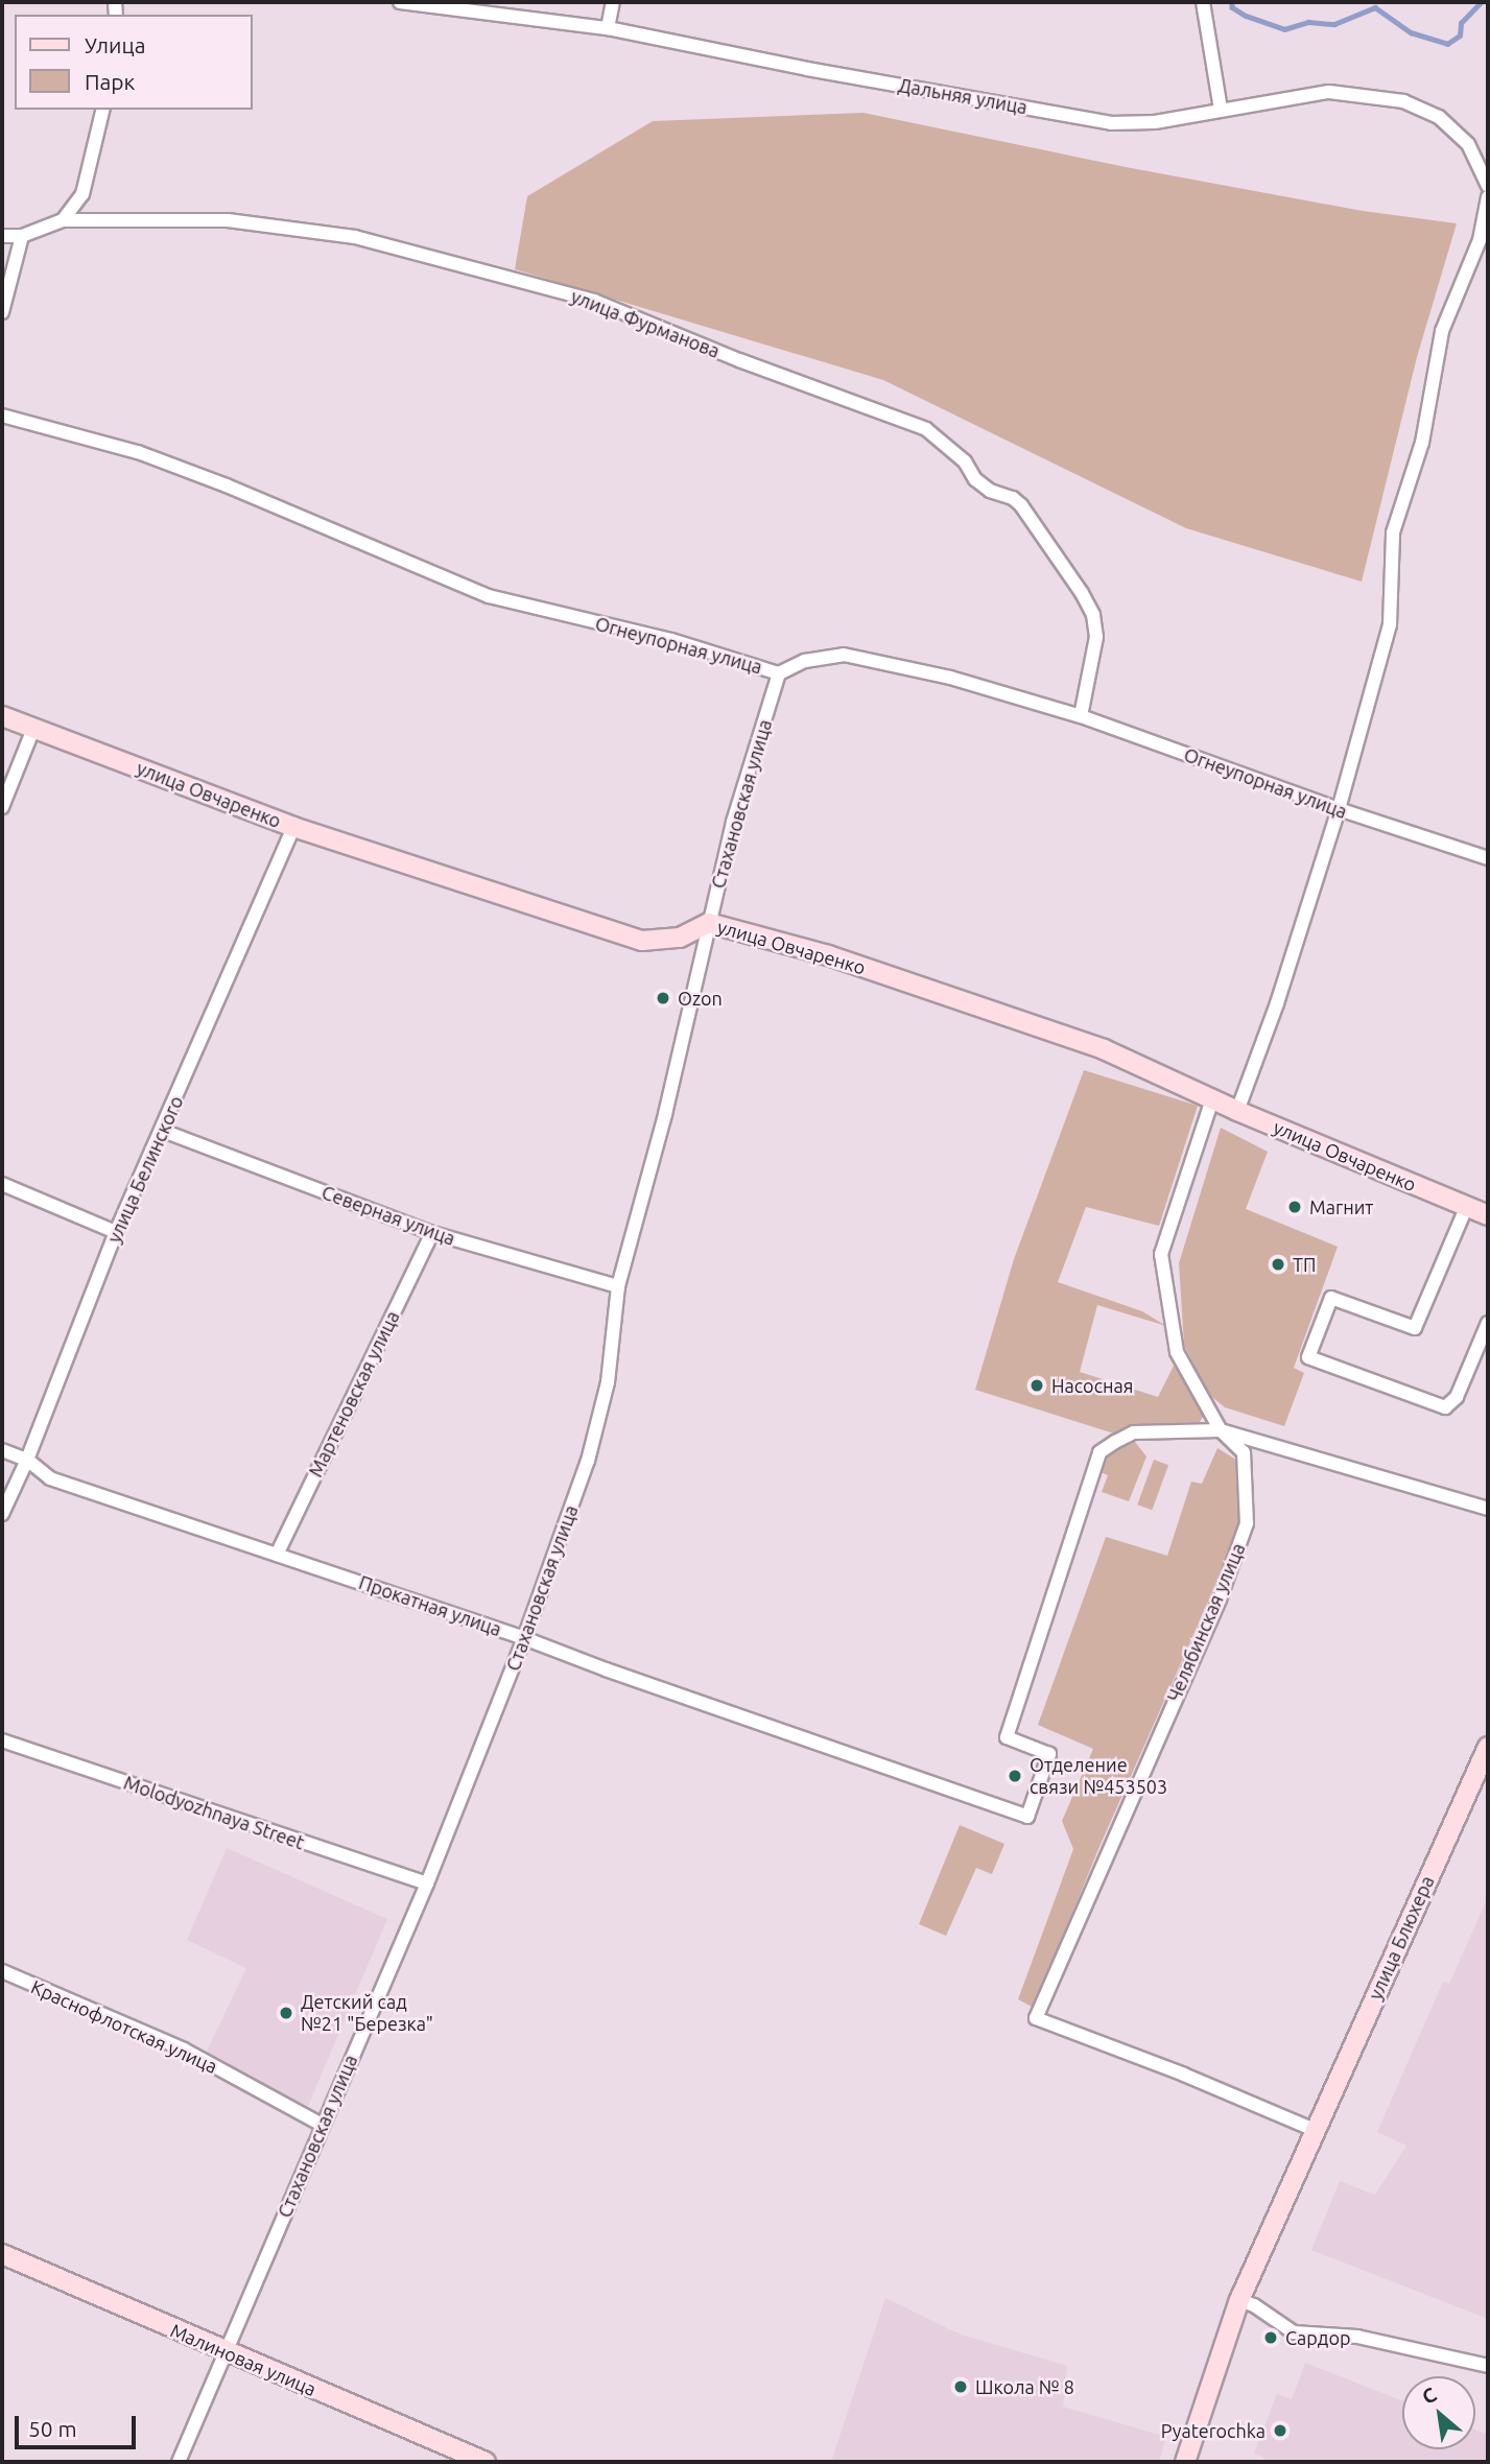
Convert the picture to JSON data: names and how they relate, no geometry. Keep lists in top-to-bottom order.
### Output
{
  "streets": {
    "street": [
      "Дальняя улица",
      "улица Фурманова",
      "Огнеупорная улица",
      "улица Овчаренко",
      "Стахановская улица",
      "улица Белинского",
      "Северная улица",
      "Мартеновская улица",
      "Прокатная улица",
      "Челябинская улица",
      "Molodyozhnaya Street",
      "улица Блюхера",
      "Краснофлотская улица",
      "Малиновая улица"
    ]
  },
  "crossings": [
    ["улица Фурманова", "Огнеупорная улица"],
    ["Огнеупорная улица", "Стахановская улица"],
    ["улица Овчаренко", "Стахановская улица"],
    ["улица Овчаренко", "улица Белинского"],
    ["улица Овчаренко", "Челябинская улица"],
    ["Стахановская улица", "Северная улица"],
    ["Стахановская улица", "Прокатная улица"],
    ["Стахановская улица", "Molodyozhnaya Street"],
    ["Стахановская улица", "Краснофлотская улица"],
    ["Стахановская улица", "Малиновая улица"],
    ["улица Белинского", "Северная улица"],
    ["улица Белинского", "Прокатная улица"],
    ["Северная улица", "Мартеновская улица"],
    ["Мартеновская улица", "Прокатная улица"],
    ["Прокатная улица", "Челябинская улица"],
    ["Челябинская улица", "улица Блюхера"]
  ],
  "places": [
    "Ozon",
    "Магнит",
    "ТП",
    "Насосная",
    "Отделение связи №453503",
    "Детский сад №21 \"Березка\"",
    "Сардор",
    "Школа № 8",
    "Pyaterochka"
  ],
  "legend": ["Улица", "Парк"],
  "scale_bar": "50 m",
  "north": "top left"
}
